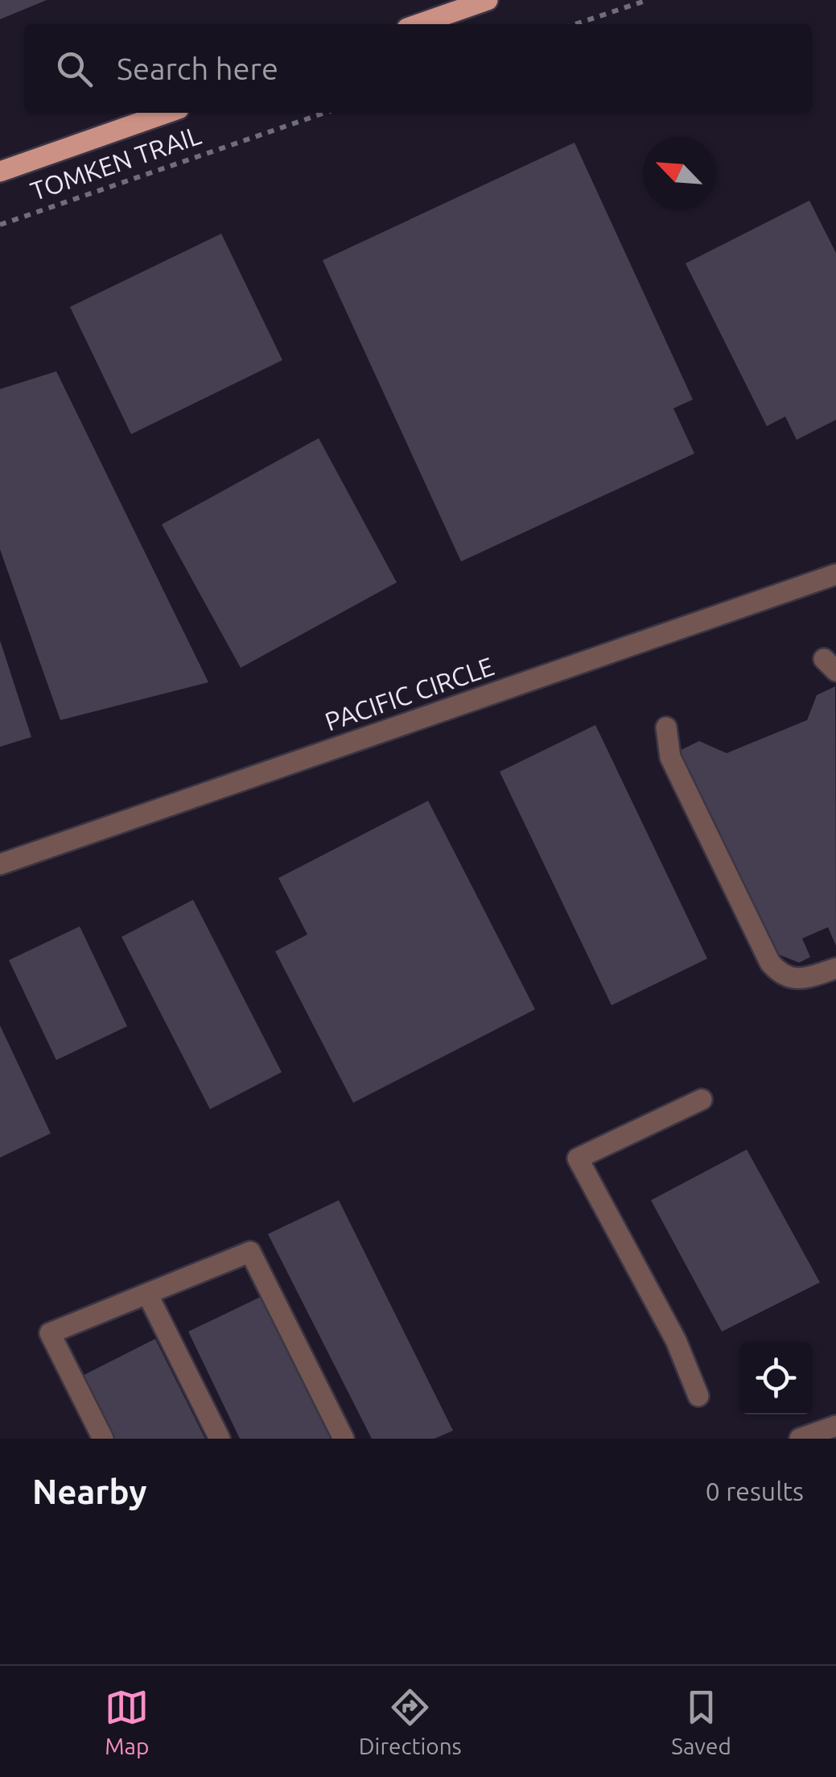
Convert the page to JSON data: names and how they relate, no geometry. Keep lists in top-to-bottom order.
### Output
{
  "streets": {
    "street": ["PACIFIC CIRCLE"],
    "path": ["TOMKEN TRAIL"]
  },
  "north": "top left",
  "page": {
    "search": "Search here",
    "heading": ["Nearby", "0 results"],
    "nav": ["Map", "Directions", "Saved"]
  }
}
